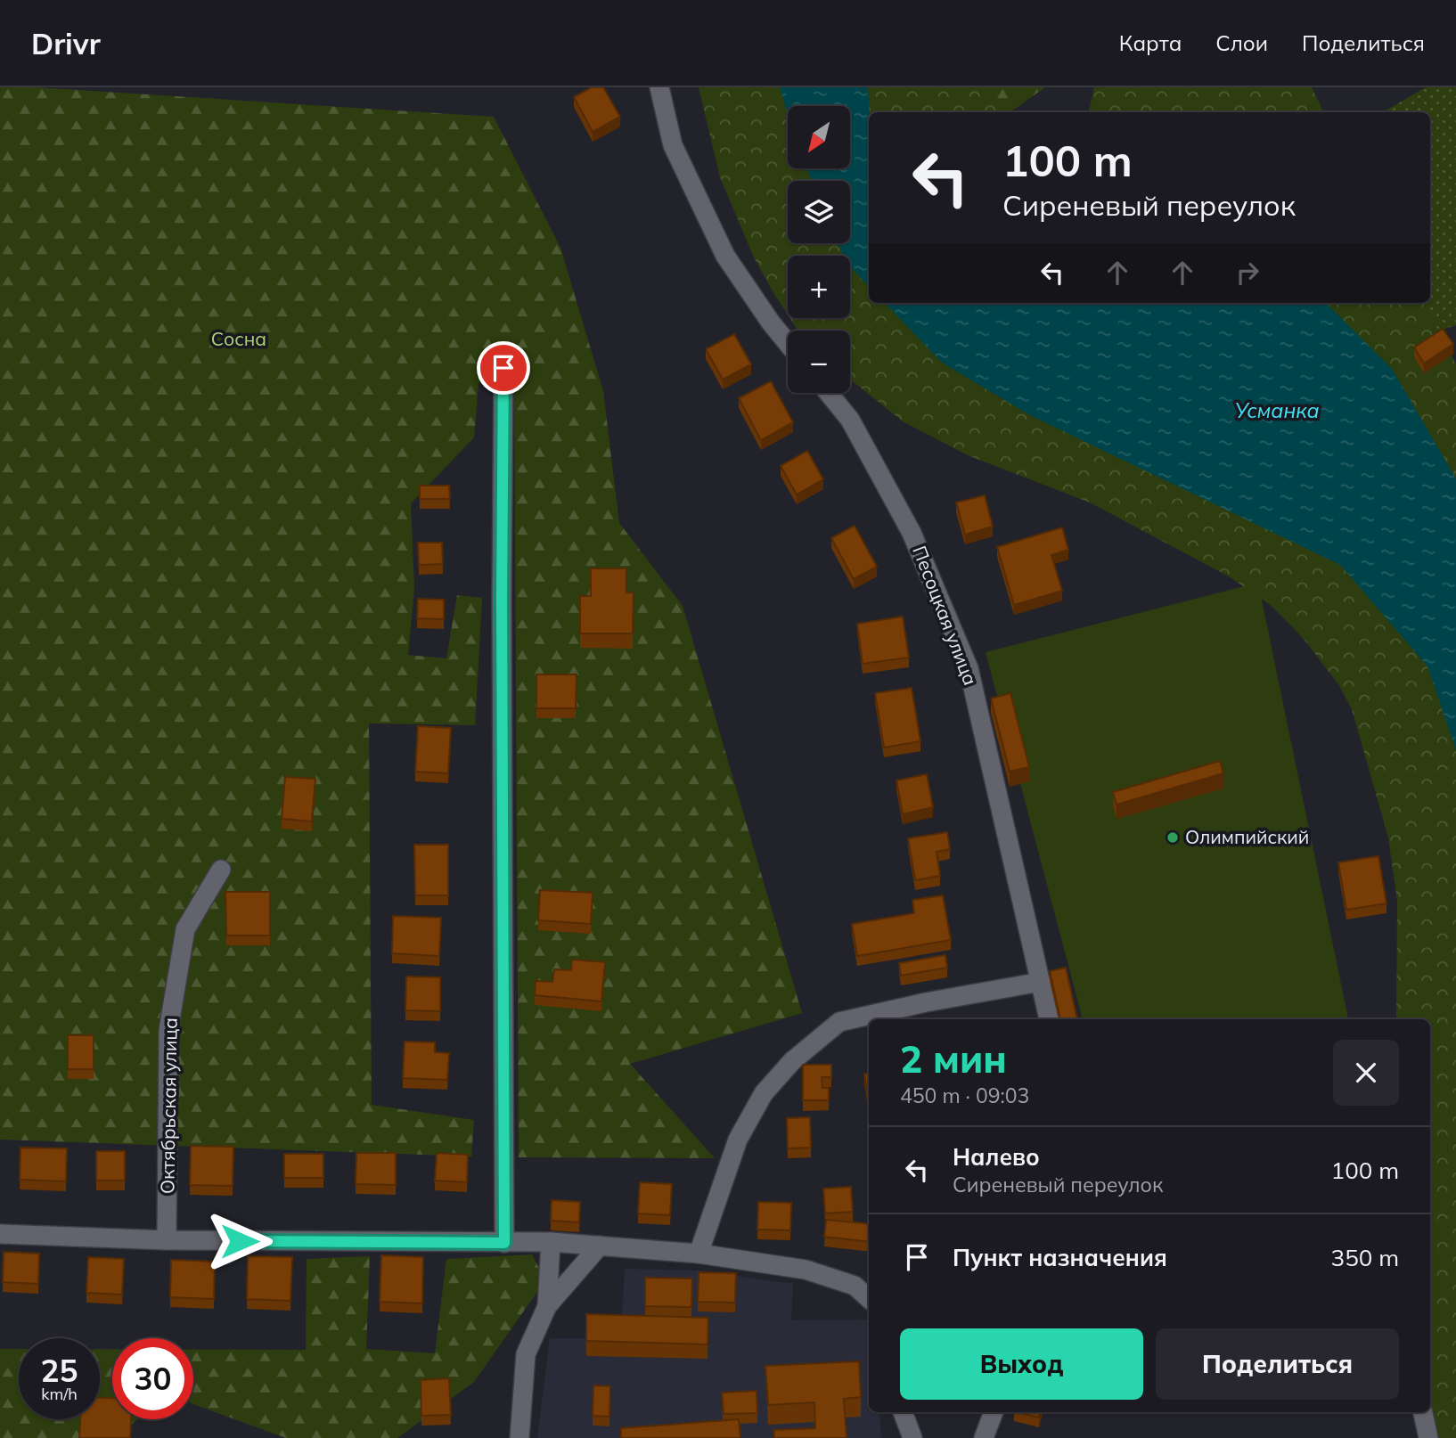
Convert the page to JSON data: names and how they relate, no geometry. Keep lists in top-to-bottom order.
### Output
{
  "streets": {
    "street": ["Песоцкая улица", "Октябрьская улица"]
  },
  "water": ["Усманка"],
  "parks": ["Сосна"],
  "places": ["Олимпийский"],
  "north": "bottom left",
  "page": {
    "header": "Drivr",
    "nav": ["Карта", "Слои", "Поделиться"],
    "map_buttons": ["+", "−"],
    "turn": ["100 m", "Сиреневый переулок"],
    "heading": ["2 мин", "450 m · 09:03"],
    "list": [
      {
        "name": "Налево",
        "note": "Сиреневый переулок",
        "value": "100 m"
      },
      {
        "name": "Пункт назначения",
        "value": "350 m"
      }
    ],
    "buttons": ["Выход", "Поделиться"],
    "speed": "25 km/h",
    "limit": "30"
  }
}
